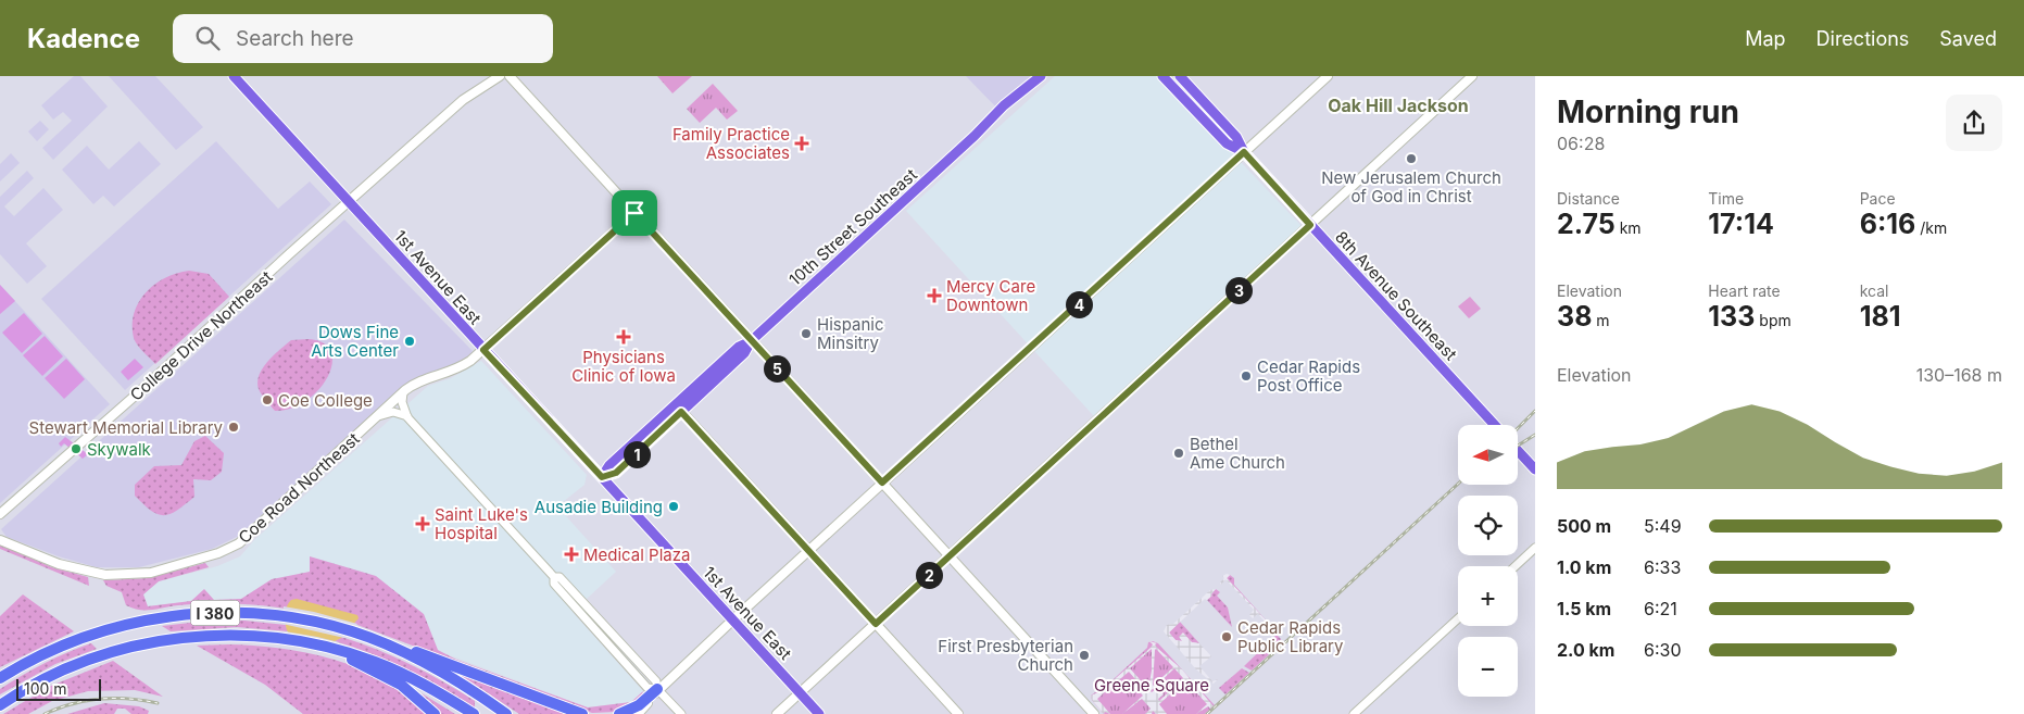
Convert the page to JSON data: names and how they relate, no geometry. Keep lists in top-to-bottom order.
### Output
{
  "streets": {
    "highway": ["I 380"],
    "main road": [
      "10th Street Southeast",
      "1st Avenue East",
      "8th Avenue Southeast",
      "College Drive Northeast",
      "Coe Road Northeast"
    ]
  },
  "crossings": [
    ["10th Street Southeast", "1st Avenue East"],
    ["1st Avenue East", "College Drive Northeast"],
    ["1st Avenue East", "Coe Road Northeast"]
  ],
  "districts": ["Oak Hill Jackson"],
  "parks": ["Greene Square"],
  "places": {
    "health": [
      "Family Practice Associates",
      "Mercy Care Downtown",
      "Physicians Clinic of Iowa",
      "Saint Luke's Hospital",
      "Medical Plaza"
    ],
    "other": [
      "New Jerusalem Church of God in Christ",
      "Hispanic Minsitry",
      "Dows Fine Arts Center",
      "Cedar Rapids Post Office",
      "Coe College",
      "Stewart Memorial Library",
      "Skywalk",
      "Bethel Ame Church",
      "Ausadie Building",
      "Cedar Rapids Public Library",
      "First Presbyterian Church"
    ]
  },
  "scale_bar": "100 m",
  "north": "left",
  "page": {
    "header": "Kadence",
    "search": "Search here",
    "nav": ["Map", "Directions", "Saved"],
    "heading": ["Morning run", "06:28"],
    "stats": [
      ["Distance", "2.75 km"],
      ["Time", "17:14"],
      ["Pace", "6:16 /km"],
      ["Elevation", "38 m"],
      ["Heart rate", "133 bpm"],
      ["kcal", "181"]
    ],
    "pins": [
      "3",
      "4",
      "5",
      "1",
      "2"
    ],
    "chart": ["Elevation", "130–168 m"],
    "map_buttons": ["+", "−"],
    "list": [
      {
        "name": "500 m",
        "note": "5:49"
      },
      {
        "name": "1.0 km",
        "note": "6:33"
      },
      {
        "name": "1.5 km",
        "note": "6:21"
      },
      {
        "name": "2.0 km",
        "note": "6:30"
      }
    ],
    "scale": "100 m"
  }
}
